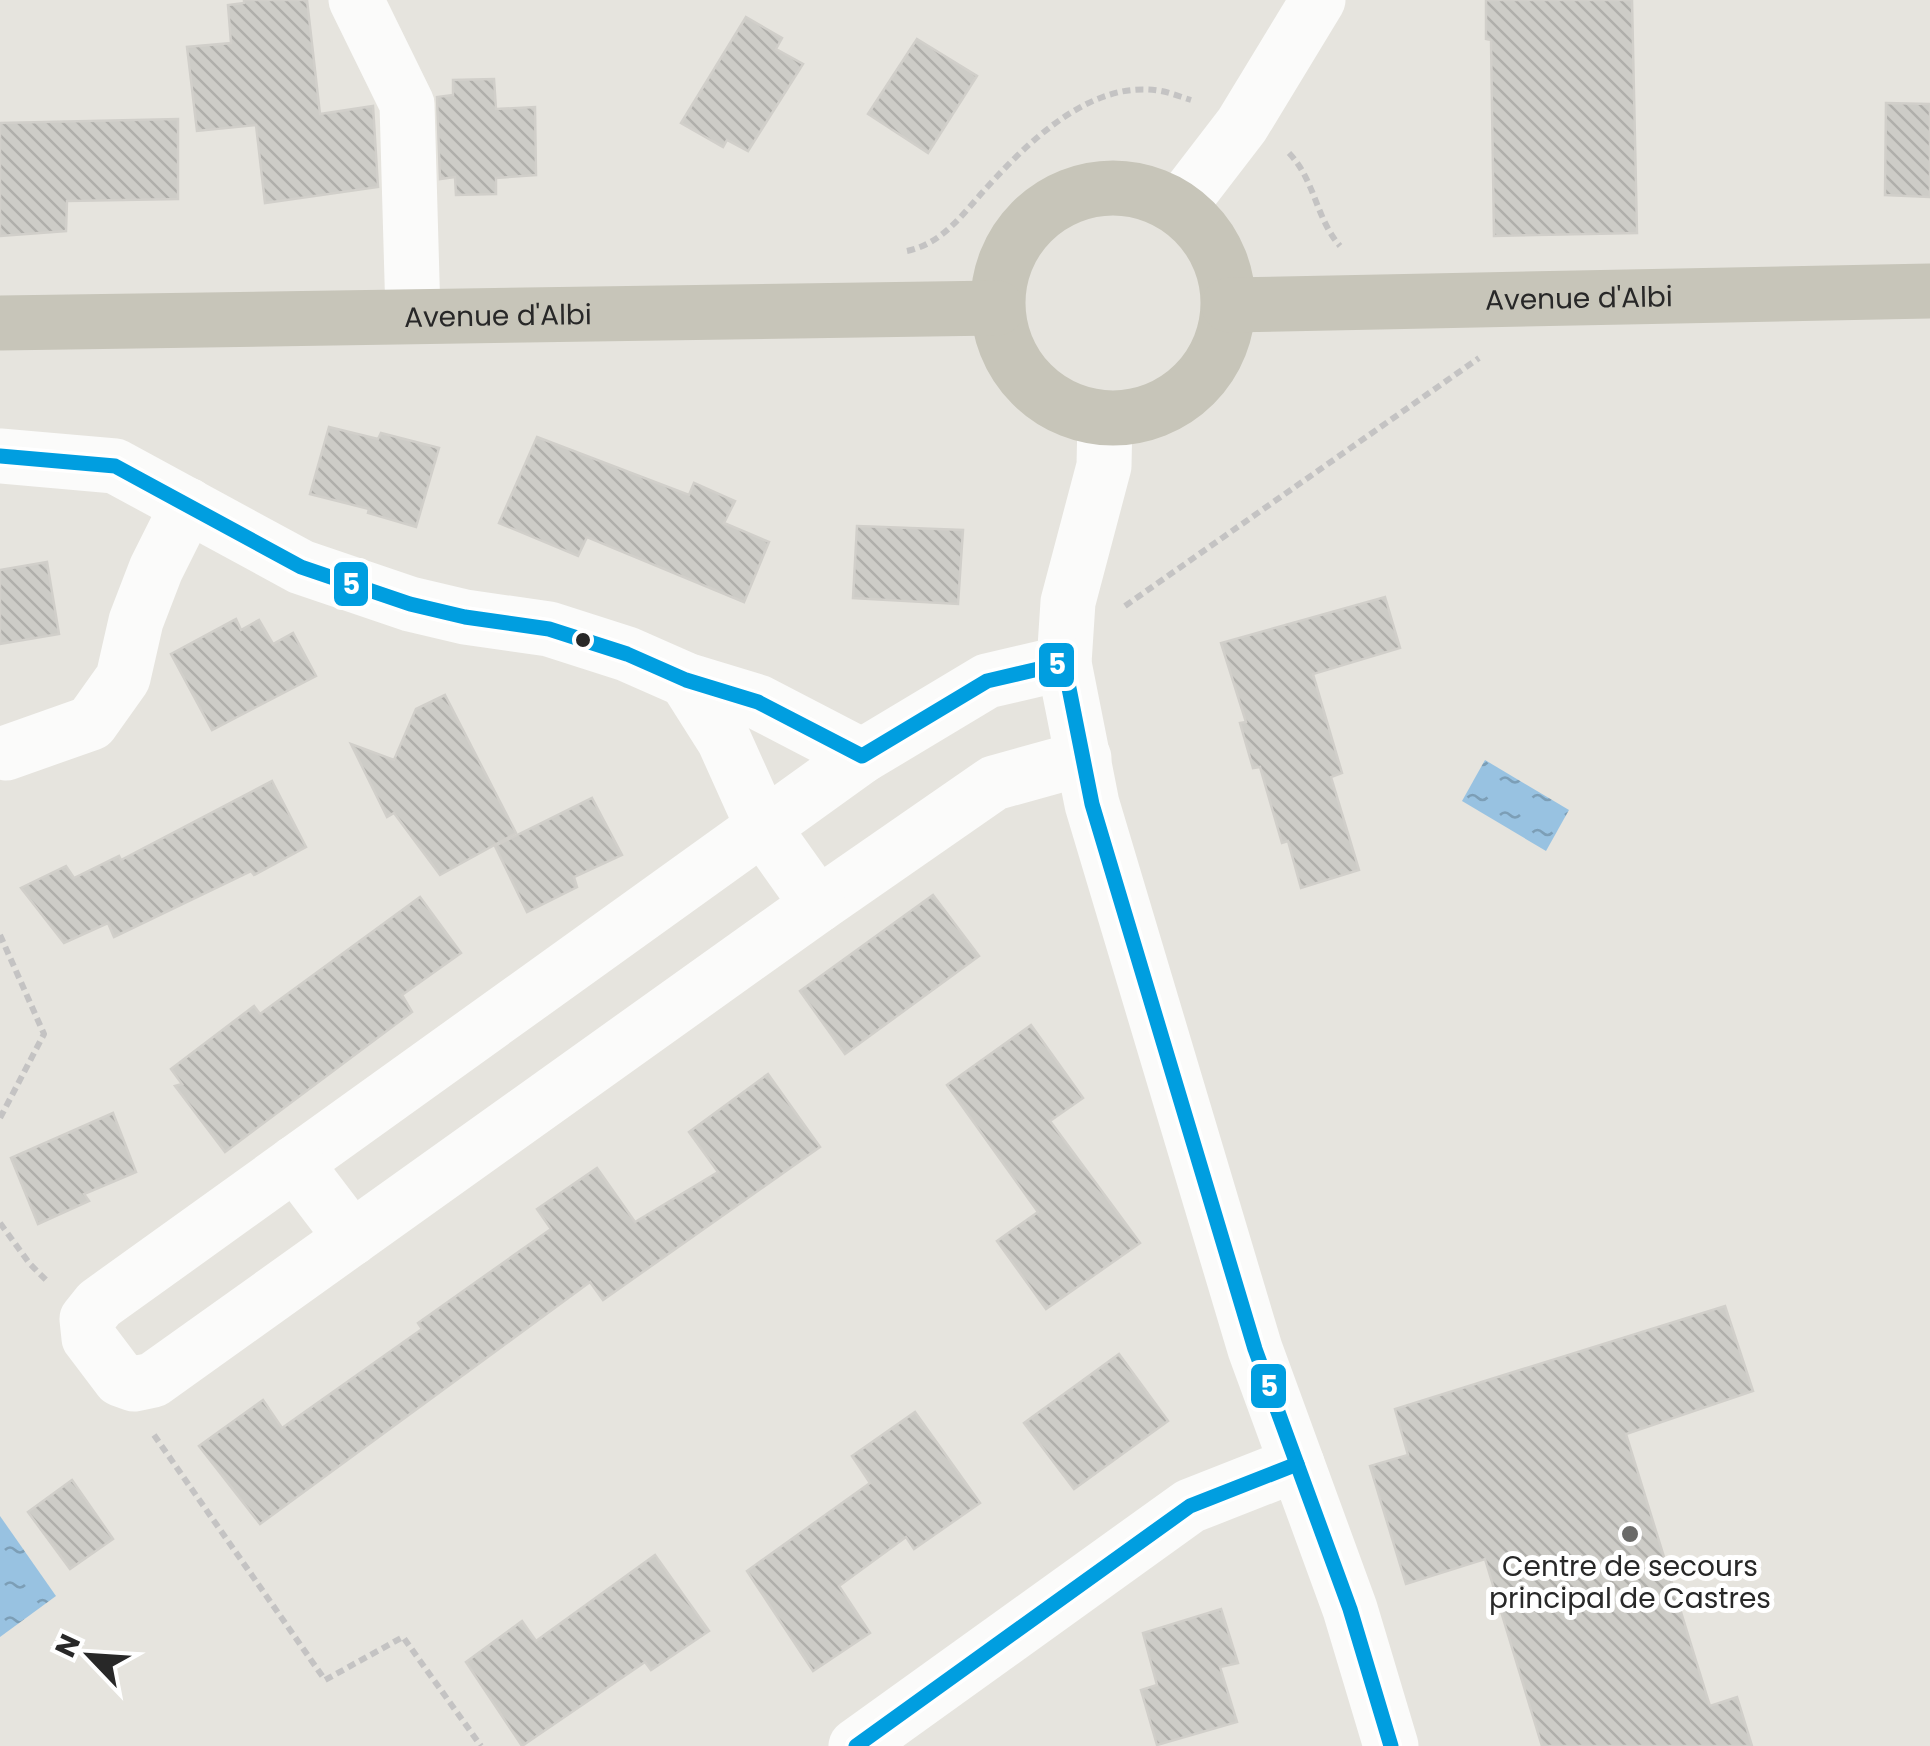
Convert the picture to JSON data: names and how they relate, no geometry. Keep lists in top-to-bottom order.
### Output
{
  "streets": {
    "main road": ["Avenue d'Albi"]
  },
  "places": ["Centre de secours principal de Castres"],
  "lines": ["transit line 5"],
  "north": "top left"
}
